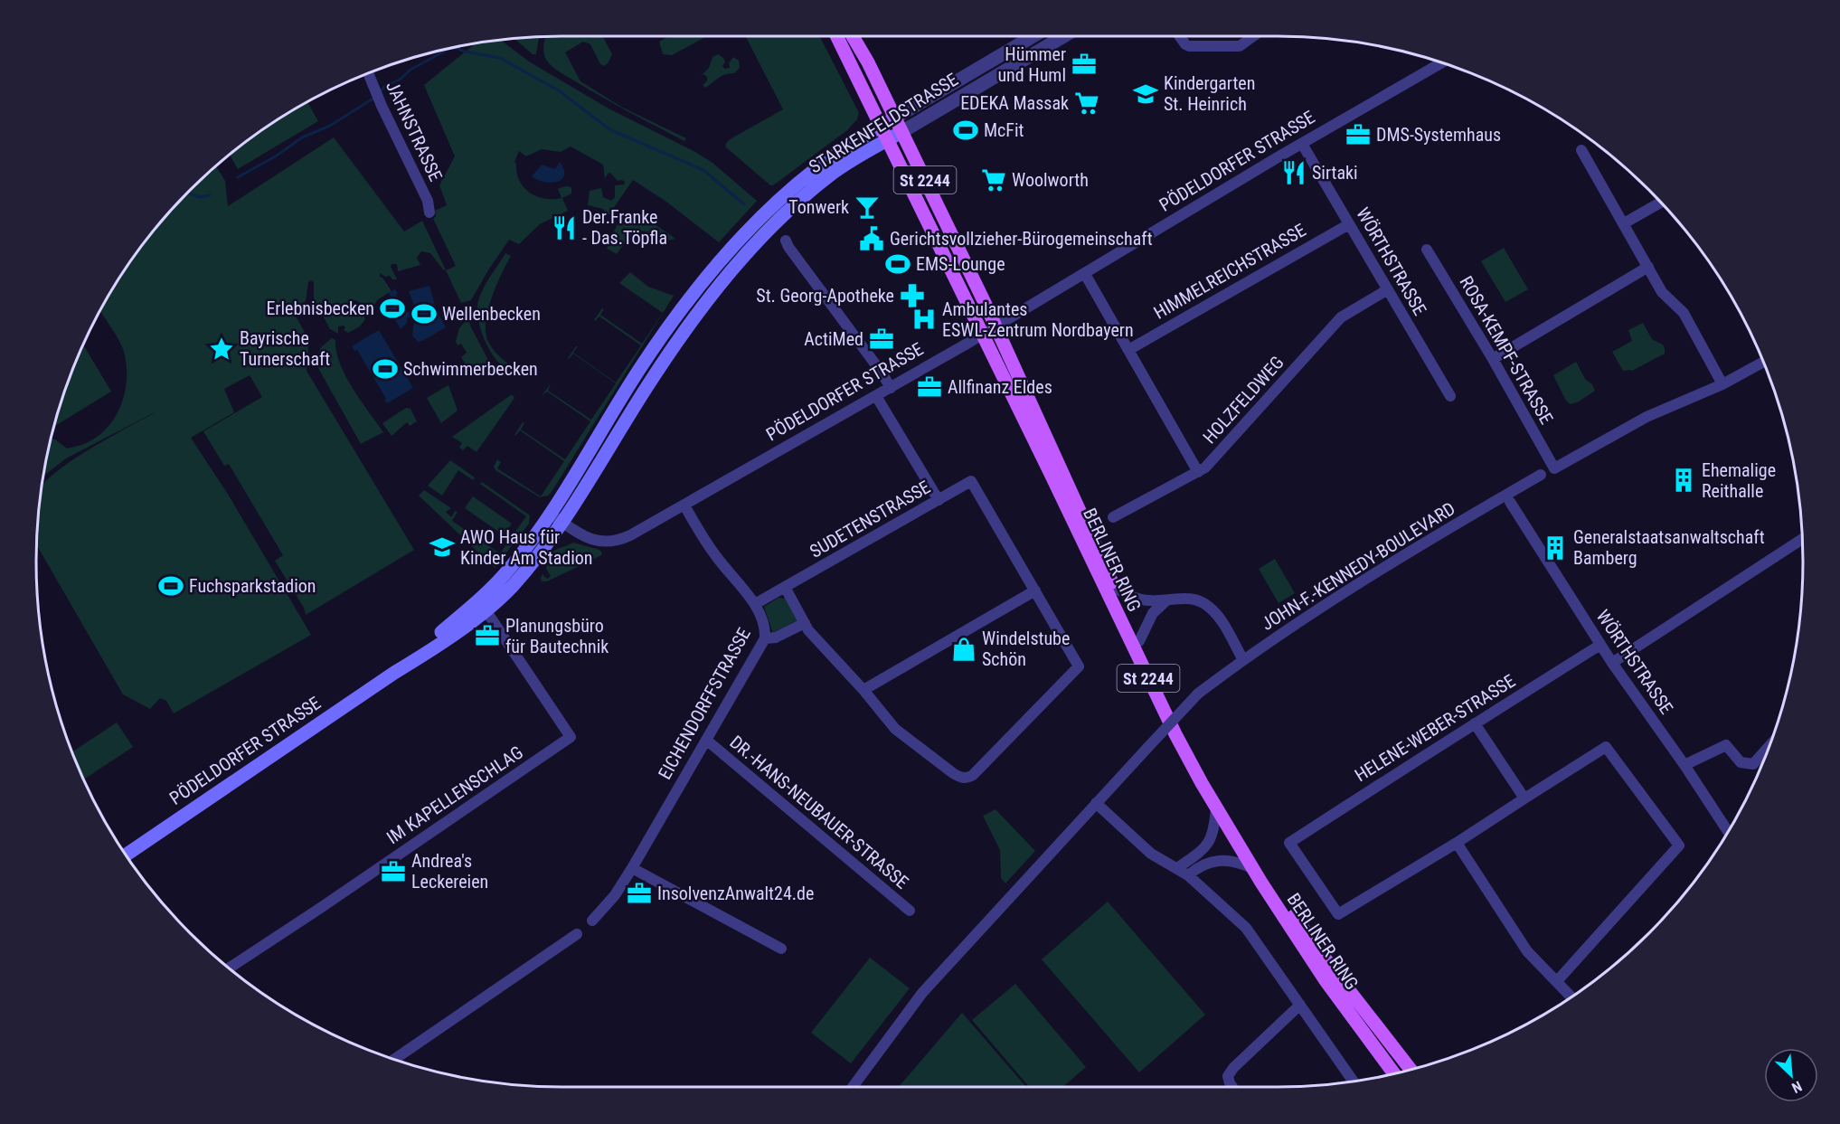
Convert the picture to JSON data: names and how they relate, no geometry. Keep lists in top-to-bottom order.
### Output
{
  "streets": {
    "main road": [
      "STARKENFELDSTRASSE",
      "PÖDELDORFER STRASSE",
      "St 2244",
      "BERLINER RING"
    ],
    "street": [
      "JAHNSTRASSE",
      "WÖRTHSTRASSE",
      "HIMMELREICHSTRASSE",
      "ROSA-KEMPF-STRASSE",
      "HOLZFELDWEG",
      "SUDETENSTRASSE",
      "JOHN-F.-KENNEDY-BOULEVARD",
      "EICHENDORFFSTRASSE",
      "HELENE-WEBER-STRASSE",
      "IM KAPELLENSCHLAG",
      "DR.-HANS-NEUBAUER-STRASSE"
    ]
  },
  "crossings": [
    ["STARKENFELDSTRASSE", "PÖDELDORFER STRASSE"],
    ["STARKENFELDSTRASSE", "BERLINER RING"],
    ["PÖDELDORFER STRASSE", "WÖRTHSTRASSE"],
    ["PÖDELDORFER STRASSE", "BERLINER RING"],
    ["PÖDELDORFER STRASSE", "EICHENDORFFSTRASSE"],
    ["PÖDELDORFER STRASSE", "IM KAPELLENSCHLAG"],
    ["WÖRTHSTRASSE", "HIMMELREICHSTRASSE"],
    ["WÖRTHSTRASSE", "HOLZFELDWEG"],
    ["WÖRTHSTRASSE", "HELENE-WEBER-STRASSE"],
    ["SUDETENSTRASSE", "EICHENDORFFSTRASSE"],
    ["EICHENDORFFSTRASSE", "DR.-HANS-NEUBAUER-STRASSE"]
  ],
  "places": {
    "office": [
      "Hümmer und Huml",
      "DMS-Systemhaus",
      "ActiMed",
      "Allfinanz Eldes",
      "Planungsbüro für Bautechnik",
      "Andrea's Leckereien",
      "InsolvenzAnwalt24.de"
    ],
    "school or university": ["Kindergarten St. Heinrich", "AWO Haus für Kinder Am Stadion"],
    "supermarket": ["EDEKA Massak", "Woolworth"],
    "sports": [
      "McFit",
      "EMS-Lounge",
      "Erlebnisbecken",
      "Wellenbecken",
      "Schwimmerbecken",
      "Fuchsparkstadion"
    ],
    "restaurant": ["Sirtaki", "Der.Franke - Das.Töpfla"],
    "bar": ["Tonwerk"],
    "public building": ["Gerichtsvollzieher-Bürogemeinschaft"],
    "pharmacy": ["St. Georg-Apotheke"],
    "hospital": ["Ambulantes ESWL-Zentrum Nordbayern"],
    "place": ["Bayrische Turnerschaft"],
    "building": ["Ehemalige Reithalle", "Generalstaatsanwaltschaft Bamberg"],
    "shop": ["Windelstube Schön"]
  },
  "north": "bottom right"
}
